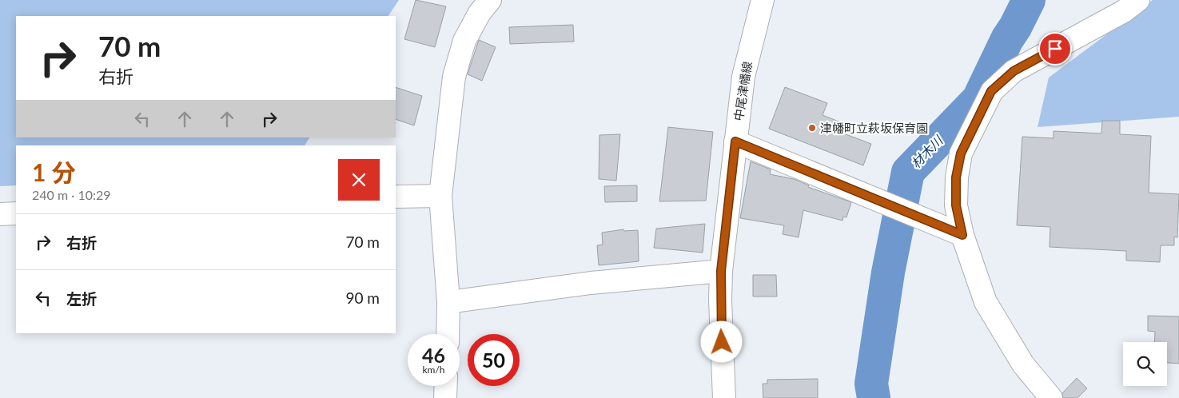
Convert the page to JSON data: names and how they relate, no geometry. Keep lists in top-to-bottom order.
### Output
{
  "streets": {
    "street": ["中尾津幡線"]
  },
  "water": ["材木川"],
  "places": ["津幡町立萩坂保育園"],
  "page": {
    "turn": ["70 m", "右折"],
    "heading": ["1 分", "240 m · 10:29"],
    "list": [
      {
        "name": "右折",
        "value": "70 m"
      },
      {
        "name": "左折",
        "value": "90 m"
      }
    ],
    "speed": "46 km/h",
    "limit": "50"
  }
}
